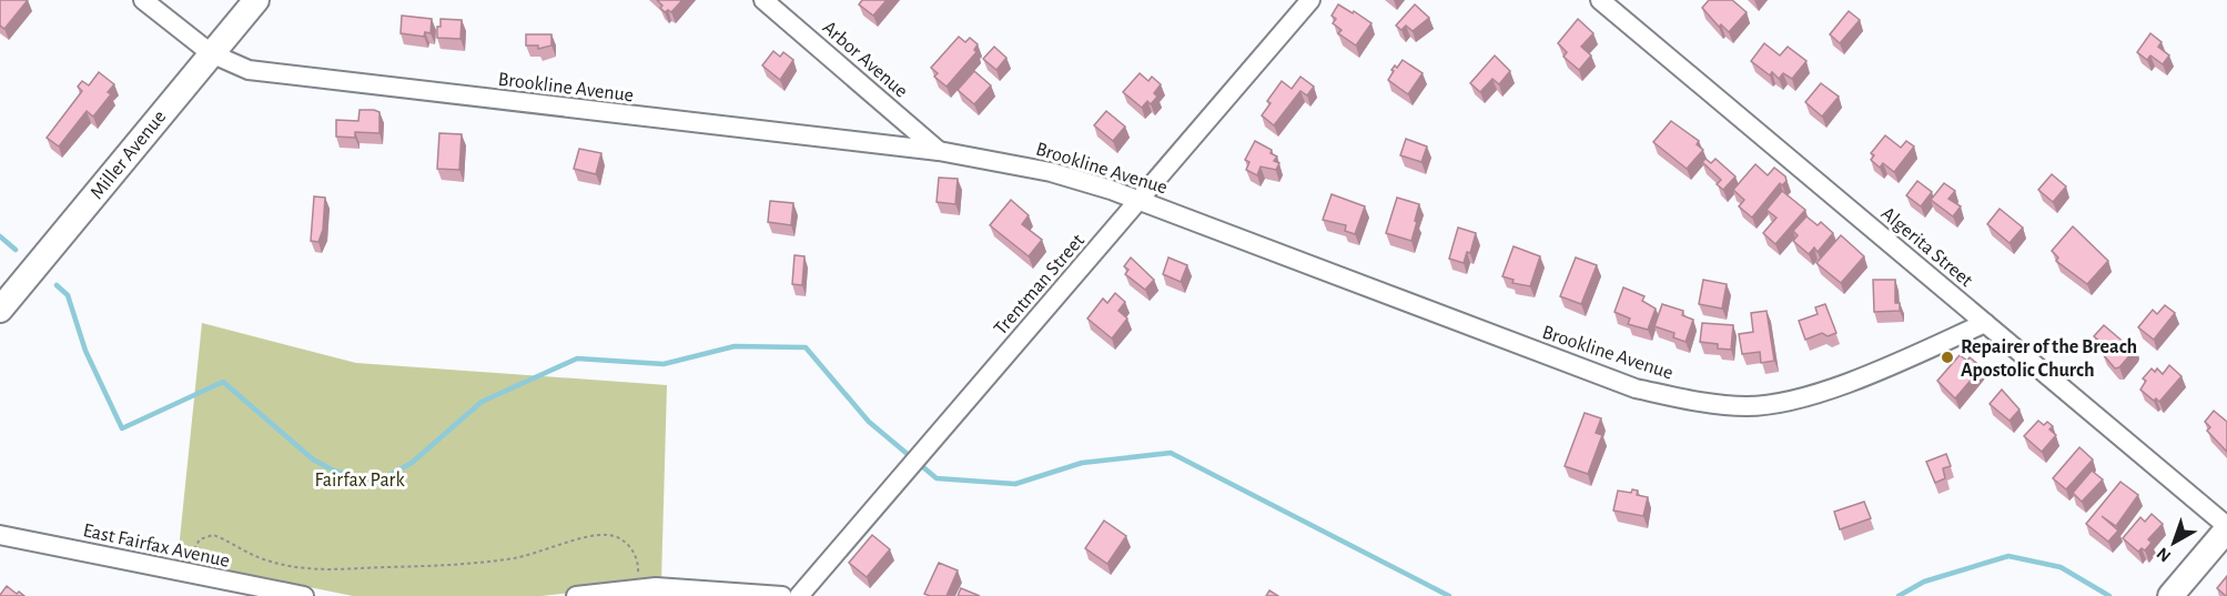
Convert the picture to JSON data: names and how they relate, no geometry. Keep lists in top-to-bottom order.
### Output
{
  "streets": {
    "main road": ["Miller Avenue"],
    "street": [
      "Arbor Avenue",
      "Brookline Avenue",
      "Algerita Street",
      "Trentman Street",
      "East Fairfax Avenue"
    ]
  },
  "crossings": [
    ["Arbor Avenue", "Brookline Avenue"],
    ["Brookline Avenue", "Miller Avenue"],
    ["Brookline Avenue", "Algerita Street"],
    ["Brookline Avenue", "Trentman Street"]
  ],
  "parks": ["Fairfax Park"],
  "places": ["Repairer of the Breach Apostolic Church"],
  "north": "bottom left"
}
